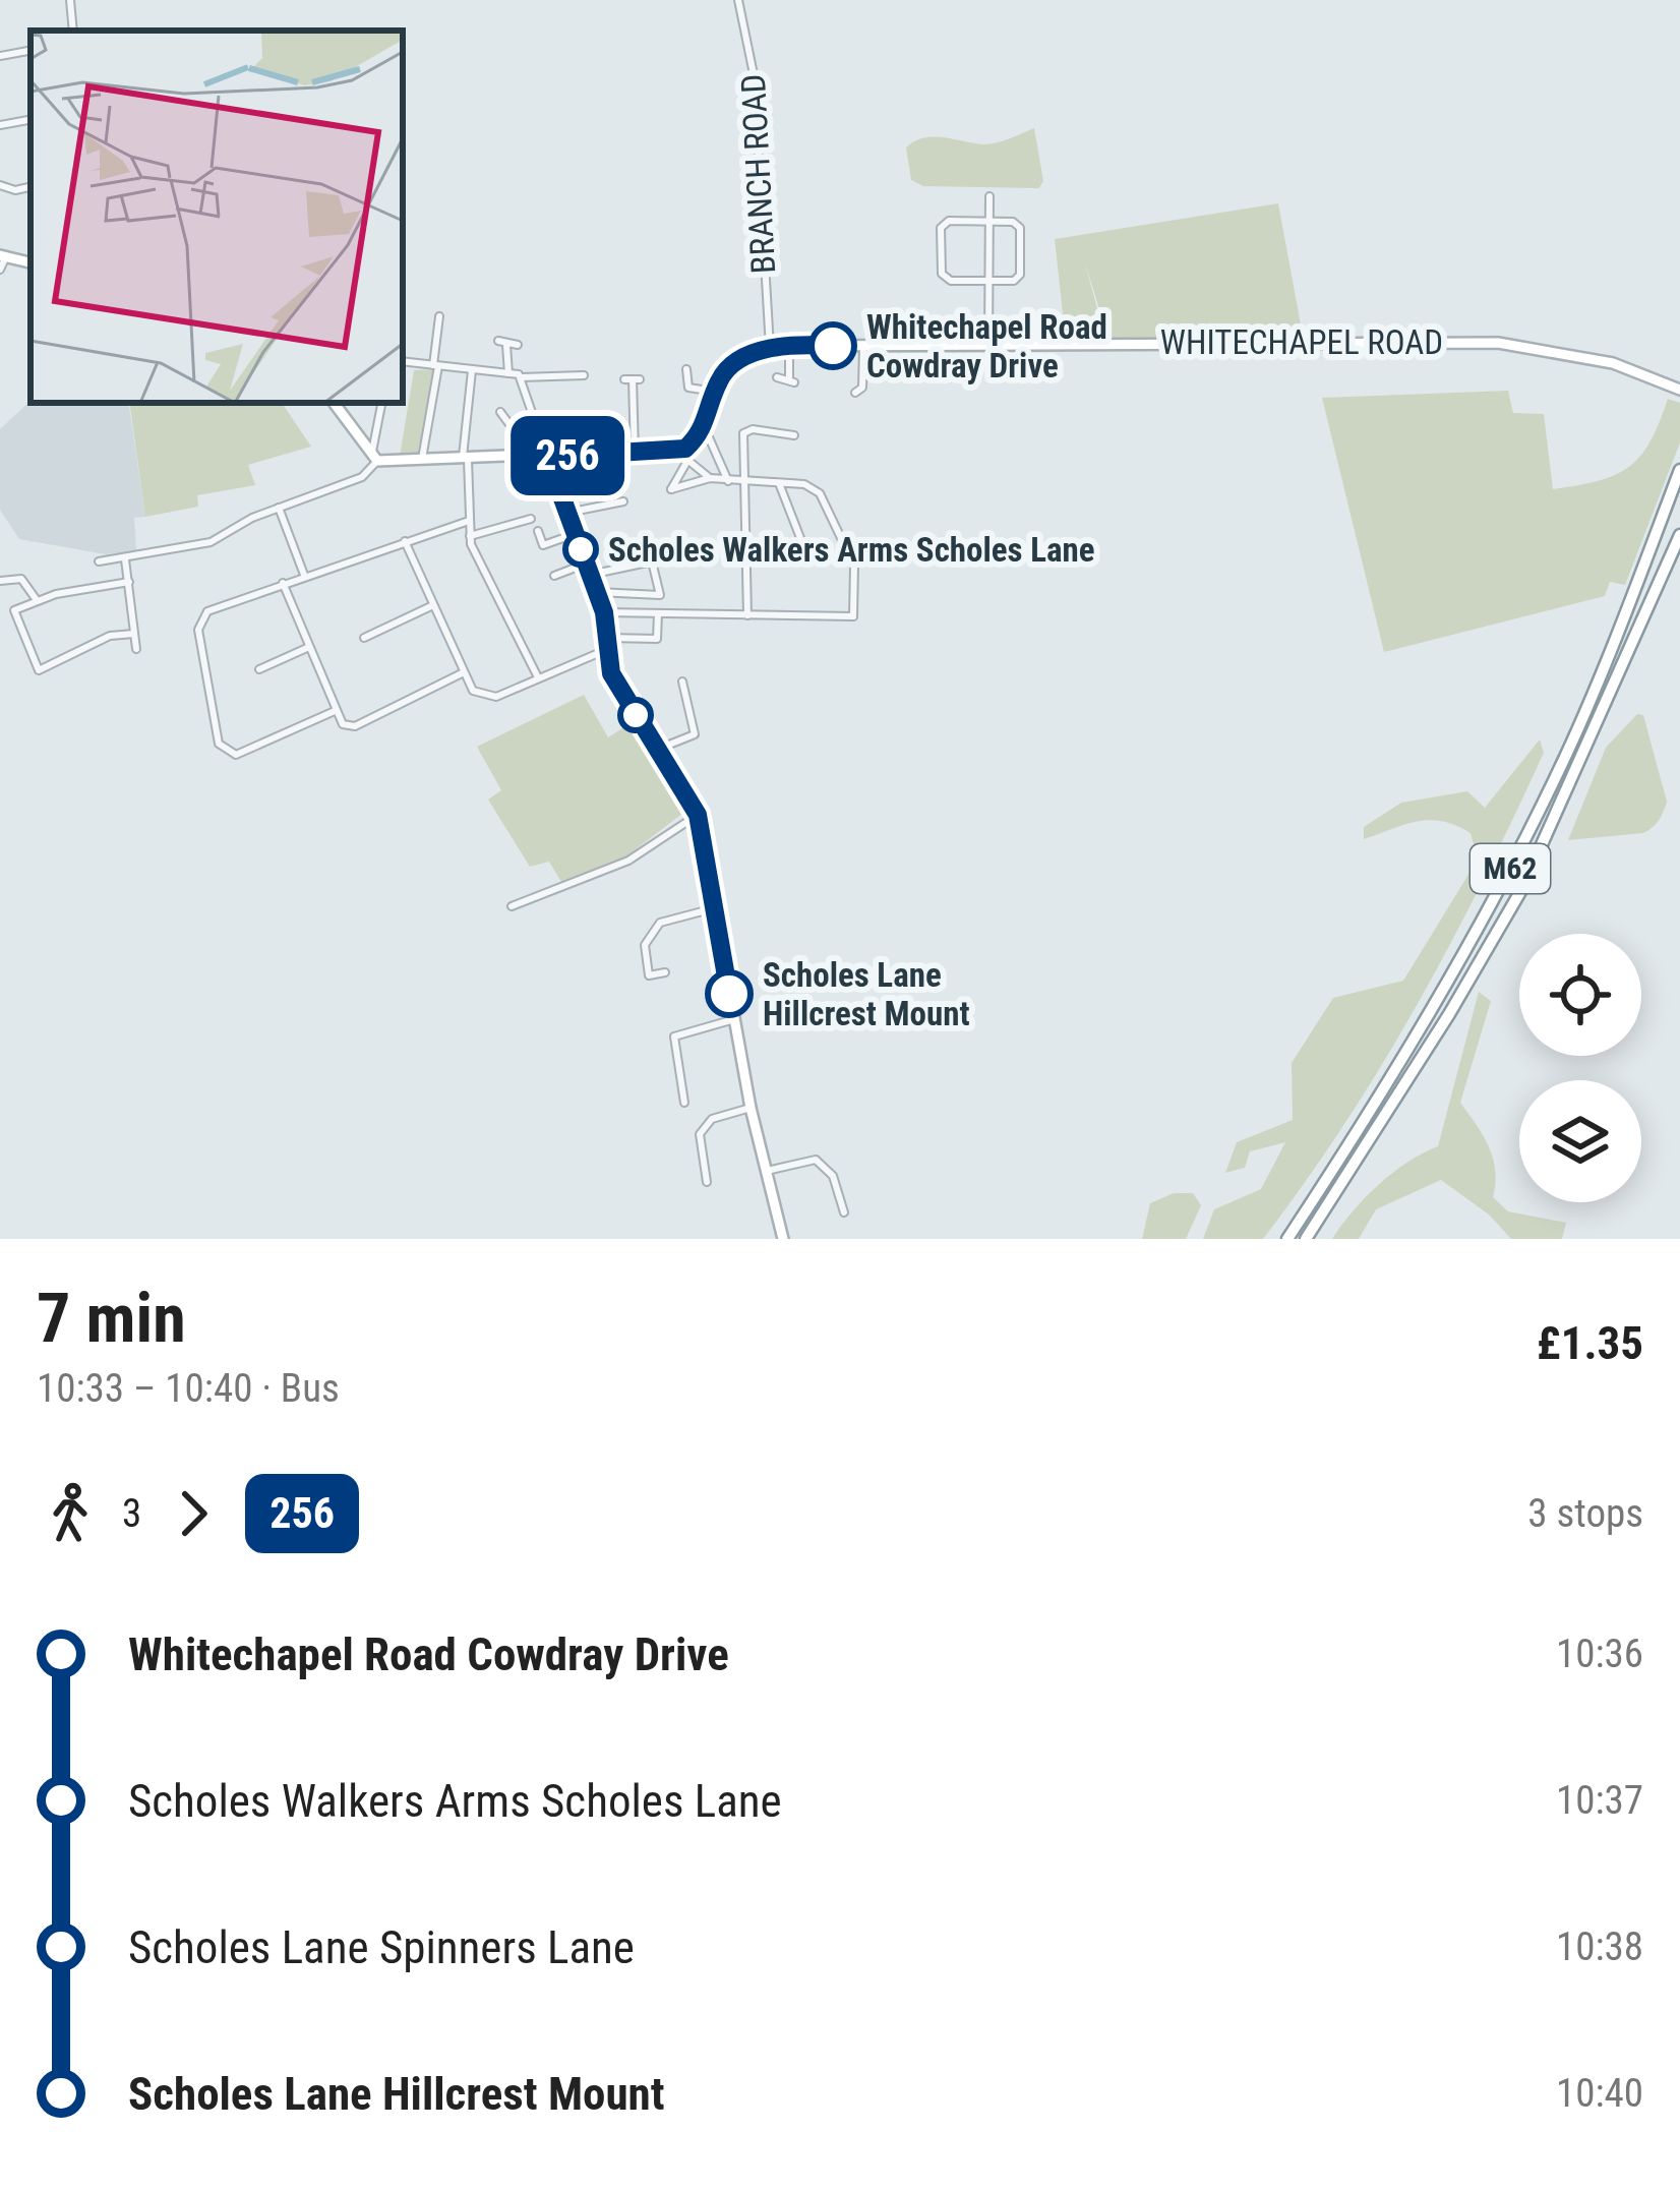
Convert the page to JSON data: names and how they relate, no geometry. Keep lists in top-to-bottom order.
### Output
{
  "streets": {
    "highway": ["M62"],
    "main road": ["WHITECHAPEL ROAD"],
    "street": ["BRANCH ROAD"]
  },
  "crossings": [
    ["BRANCH ROAD", "WHITECHAPEL ROAD"]
  ],
  "places": ["Whitechapel Road Cowdray Drive", "Scholes Walkers Arms Scholes Lane", "Scholes Lane Hillcrest Mount"],
  "lines": ["bus line 256"],
  "page": {
    "on_map": "256",
    "heading": ["7 min", "10:33 – 10:40 · Bus", "£1.35"],
    "legs": ["3", "256", "3 stops"],
    "list": [
      {
        "name": "Whitechapel Road Cowdray Drive",
        "value": "10:36"
      },
      {
        "name": "Scholes Walkers Arms Scholes Lane",
        "value": "10:37"
      },
      {
        "name": "Scholes Lane Spinners Lane",
        "value": "10:38"
      },
      {
        "name": "Scholes Lane Hillcrest Mount",
        "value": "10:40"
      }
    ]
  }
}
